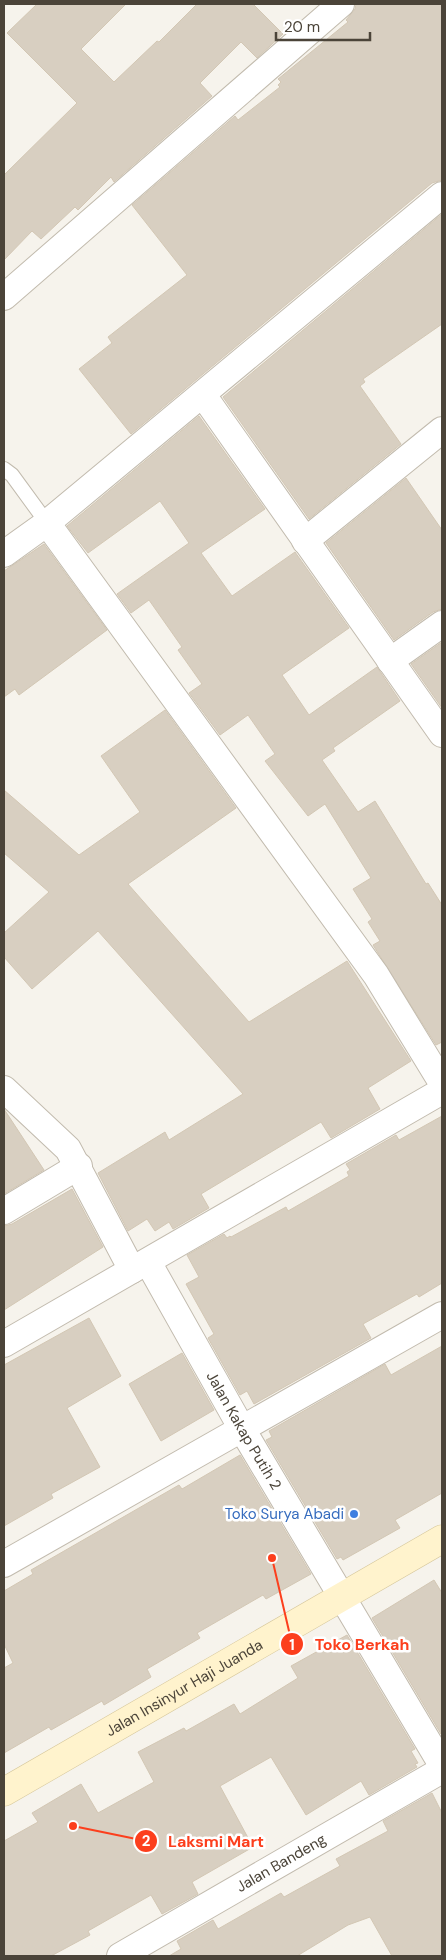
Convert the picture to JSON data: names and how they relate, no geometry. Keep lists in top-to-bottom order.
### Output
{
  "streets": {
    "street": ["Jalan Kakap Putih 2", "Jalan Insinyur Haji Juanda", "Jalan Bandeng"]
  },
  "crossings": [
    ["Jalan Kakap Putih 2", "Jalan Insinyur Haji Juanda"]
  ],
  "places": ["Toko Surya Abadi", "Toko Berkah", "Laksmi Mart"],
  "scale_bar": "20 m"
}
